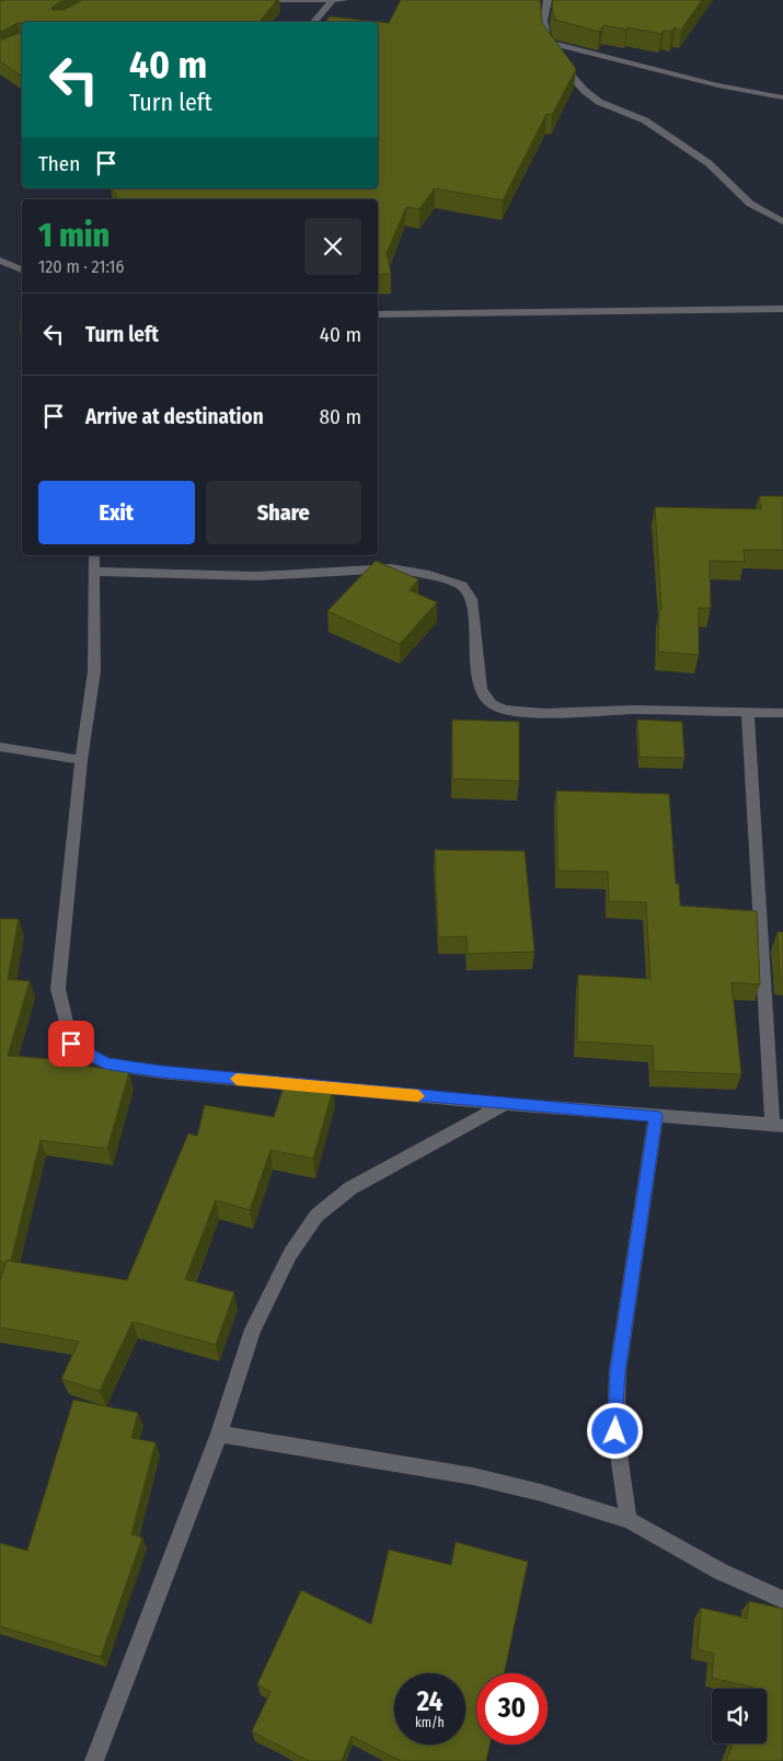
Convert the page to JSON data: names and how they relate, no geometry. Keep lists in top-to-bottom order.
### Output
{
  "page": {
    "turn": ["40 m", "Turn left"],
    "then": "Then",
    "heading": ["1 min", "120 m · 21:16"],
    "list": [
      {
        "name": "Turn left",
        "value": "40 m"
      },
      {
        "name": "Arrive at destination",
        "value": "80 m"
      }
    ],
    "buttons": ["Exit", "Share"],
    "speed": "24 km/h",
    "limit": "30"
  }
}
